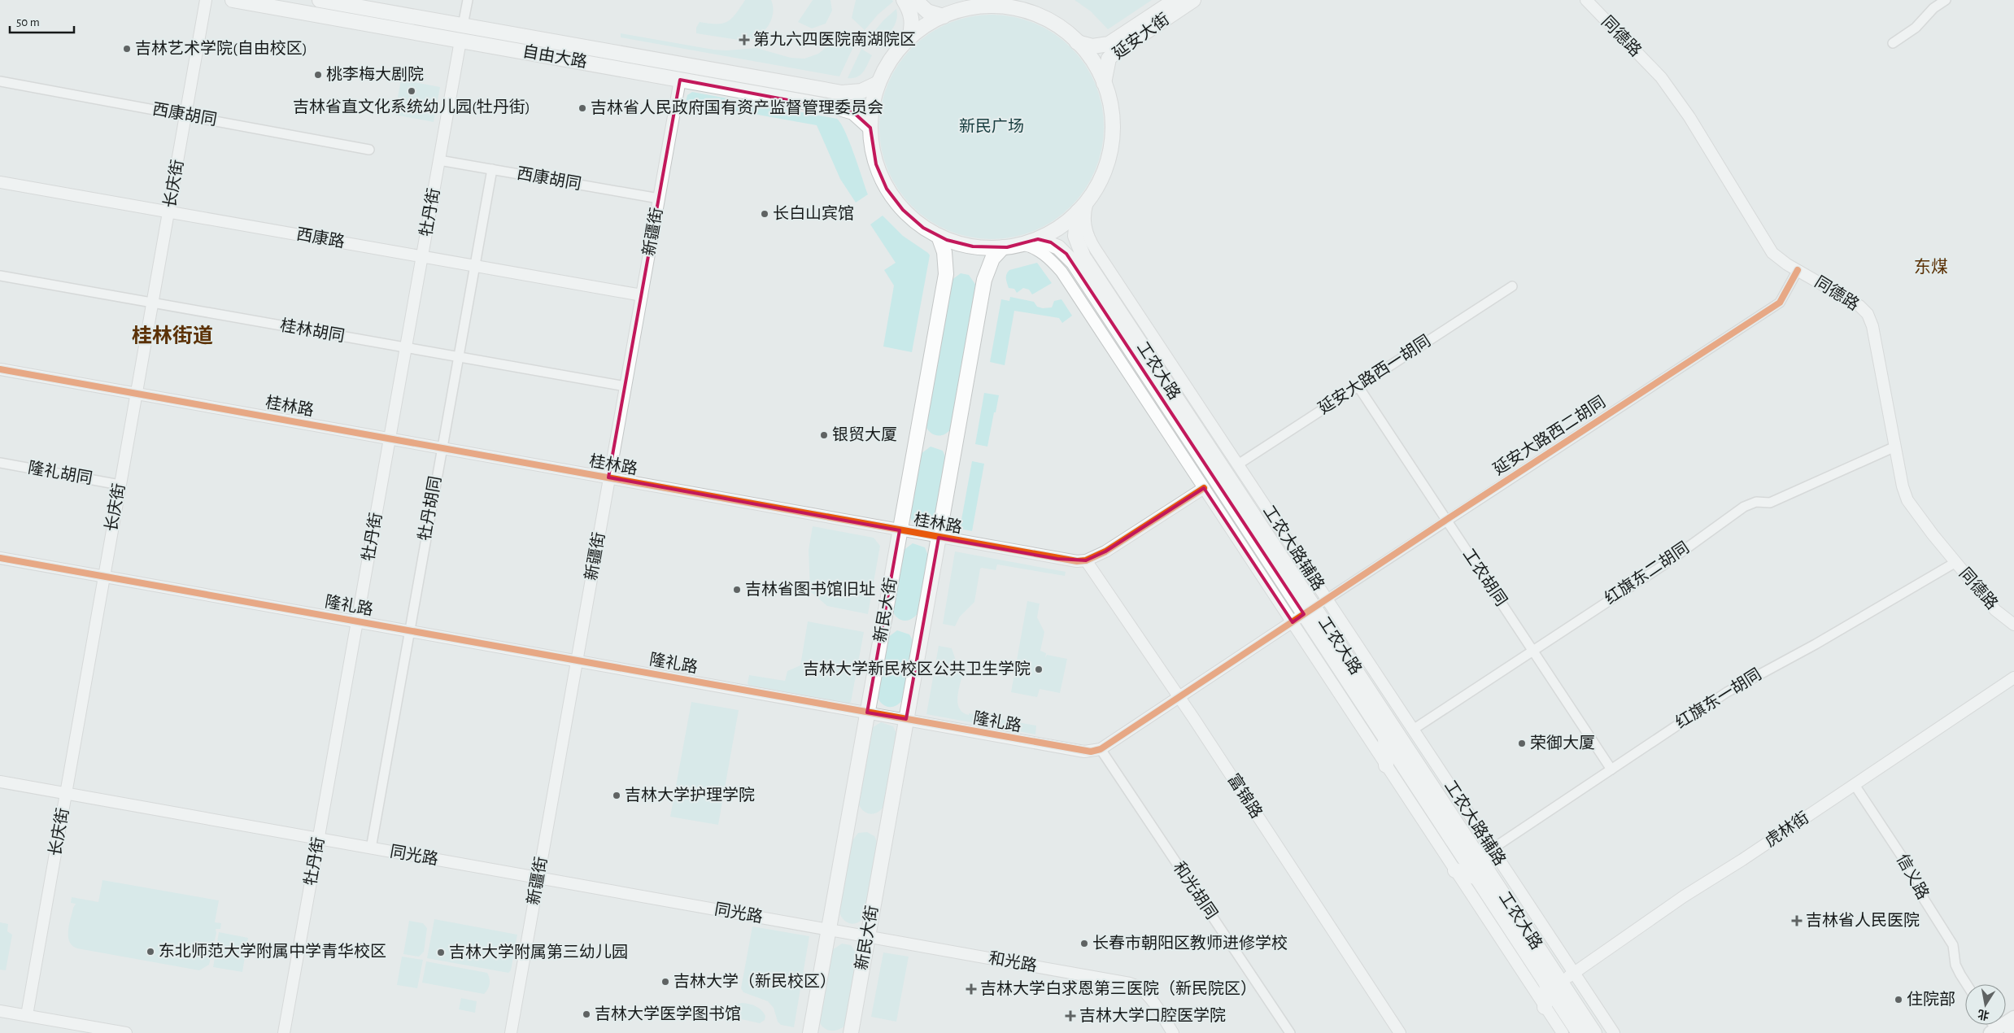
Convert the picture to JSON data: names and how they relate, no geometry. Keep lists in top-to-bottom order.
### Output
{
  "streets": {
    "main road": [
      "延安大街",
      "自由大路",
      "工农大路",
      "新民大街"
    ],
    "street": [
      "同德路",
      "西康胡同",
      "长庆街",
      "牡丹街",
      "新疆街",
      "西康路",
      "桂林胡同",
      "延安大路西一胡同",
      "桂林路",
      "延安大路西二胡同",
      "隆礼胡同",
      "牡丹胡同",
      "工农大路辅路",
      "红旗东二胡同",
      "工农胡同",
      "隆礼路",
      "红旗东一胡同",
      "富锦路",
      "虎林街",
      "同光路",
      "信义路",
      "和光胡同",
      "和光路"
    ]
  },
  "crossings": [
    ["同德路", "延安大路西二胡同"],
    ["同德路", "红旗东二胡同"],
    ["同德路", "红旗东一胡同"],
    ["自由大路", "牡丹街"],
    ["自由大路", "新疆街"],
    ["西康胡同", "长庆街"],
    ["西康胡同", "牡丹街"],
    ["西康胡同", "新疆街"],
    ["西康胡同", "牡丹胡同"],
    ["长庆街", "西康路"],
    ["长庆街", "桂林胡同"],
    ["长庆街", "桂林路"],
    ["长庆街", "隆礼胡同"],
    ["长庆街", "隆礼路"],
    ["长庆街", "同光路"],
    ["牡丹街", "西康路"],
    ["牡丹街", "桂林胡同"],
    ["牡丹街", "桂林路"],
    ["牡丹街", "隆礼路"],
    ["牡丹街", "同光路"],
    ["新疆街", "西康路"],
    ["新疆街", "桂林胡同"],
    ["新疆街", "桂林路"],
    ["新疆街", "隆礼路"],
    ["新疆街", "同光路"],
    ["西康路", "牡丹胡同"],
    ["桂林胡同", "牡丹胡同"],
    ["工农大路", "延安大路西二胡同"],
    ["工农大路", "隆礼路"],
    ["工农大路", "虎林街"],
    ["延安大路西一胡同", "工农大路辅路"],
    ["延安大路西一胡同", "工农胡同"],
    ["桂林路", "牡丹胡同"],
    ["桂林路", "新民大街"],
    ["桂林路", "富锦路"],
    ["延安大路西二胡同", "工农大路辅路"],
    ["延安大路西二胡同", "工农胡同"],
    ["延安大路西二胡同", "隆礼路"],
    ["牡丹胡同", "隆礼路"],
    ["牡丹胡同", "同光路"],
    ["工农大路辅路", "红旗东二胡同"],
    ["工农大路辅路", "红旗东一胡同"],
    ["工农大路辅路", "虎林街"],
    ["红旗东二胡同", "工农胡同"],
    ["工农胡同", "红旗东一胡同"],
    ["隆礼路", "新民大街"],
    ["隆礼路", "富锦路"],
    ["隆礼路", "和光胡同"],
    ["新民大街", "同光路"],
    ["新民大街", "和光路"],
    ["虎林街", "信义路"],
    ["同光路", "和光路"]
  ],
  "districts": ["东煤", "桂林街道"],
  "parks": ["新民广场"],
  "places": {
    "health": [
      "第九六四医院南湖院区",
      "吉林省人民医院",
      "吉林大学白求恩第三医院（新民院区）",
      "吉林大学口腔医学院"
    ],
    "other": [
      "吉林艺术学院(自由校区)",
      "桃李梅大剧院",
      "吉林省直文化系统幼儿园(牡丹街)",
      "吉林省人民政府国有资产监督管理委员会",
      "长白山宾馆",
      "银贸大厦",
      "吉林省图书馆旧址",
      "吉林大学新民校区公共卫生学院",
      "荣御大厦",
      "吉林大学护理学院",
      "长春市朝阳区教师进修学校",
      "东北师范大学附属中学青华校区",
      "吉林大学附属第三幼儿园",
      "吉林大学（新民校区）",
      "住院部",
      "吉林大学医学图书馆"
    ]
  },
  "scale_bar": "50 m",
  "north": "bottom"
}
